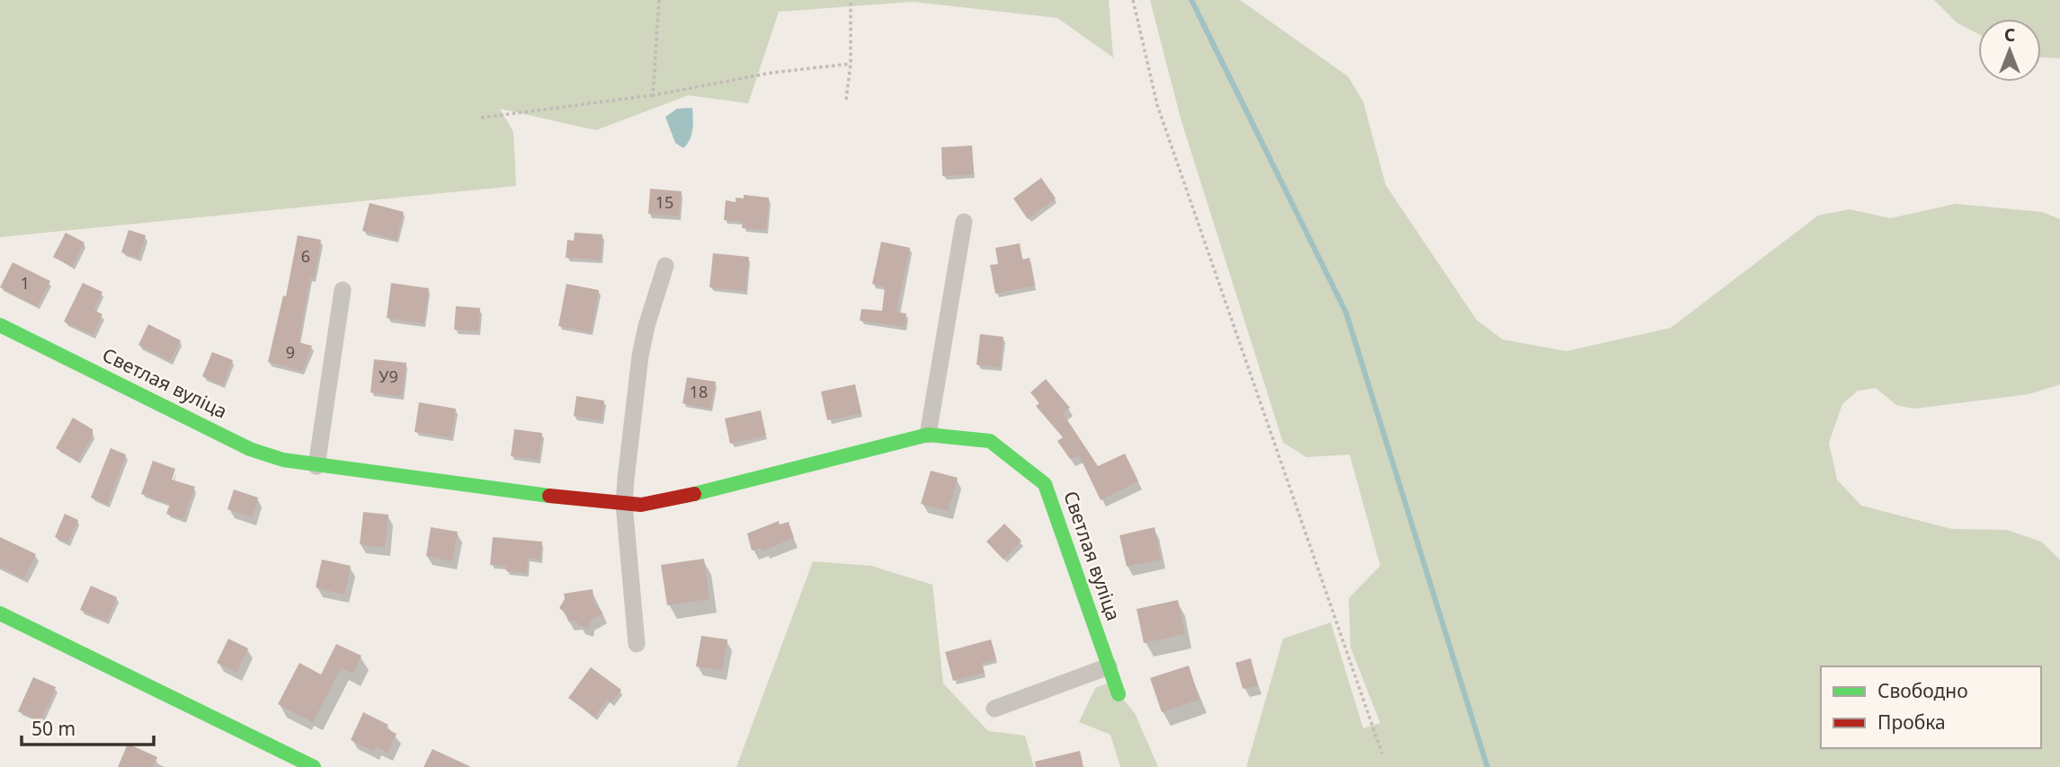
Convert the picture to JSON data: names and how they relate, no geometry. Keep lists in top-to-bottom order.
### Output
{
  "streets": {
    "street": ["Светлая вуліца"]
  },
  "house_numbers": [
    "15",
    "6",
    "1",
    "9",
    "У9",
    "18"
  ],
  "legend": ["Свободно", "Пробка"],
  "scale_bar": "50 m",
  "north": "top"
}
